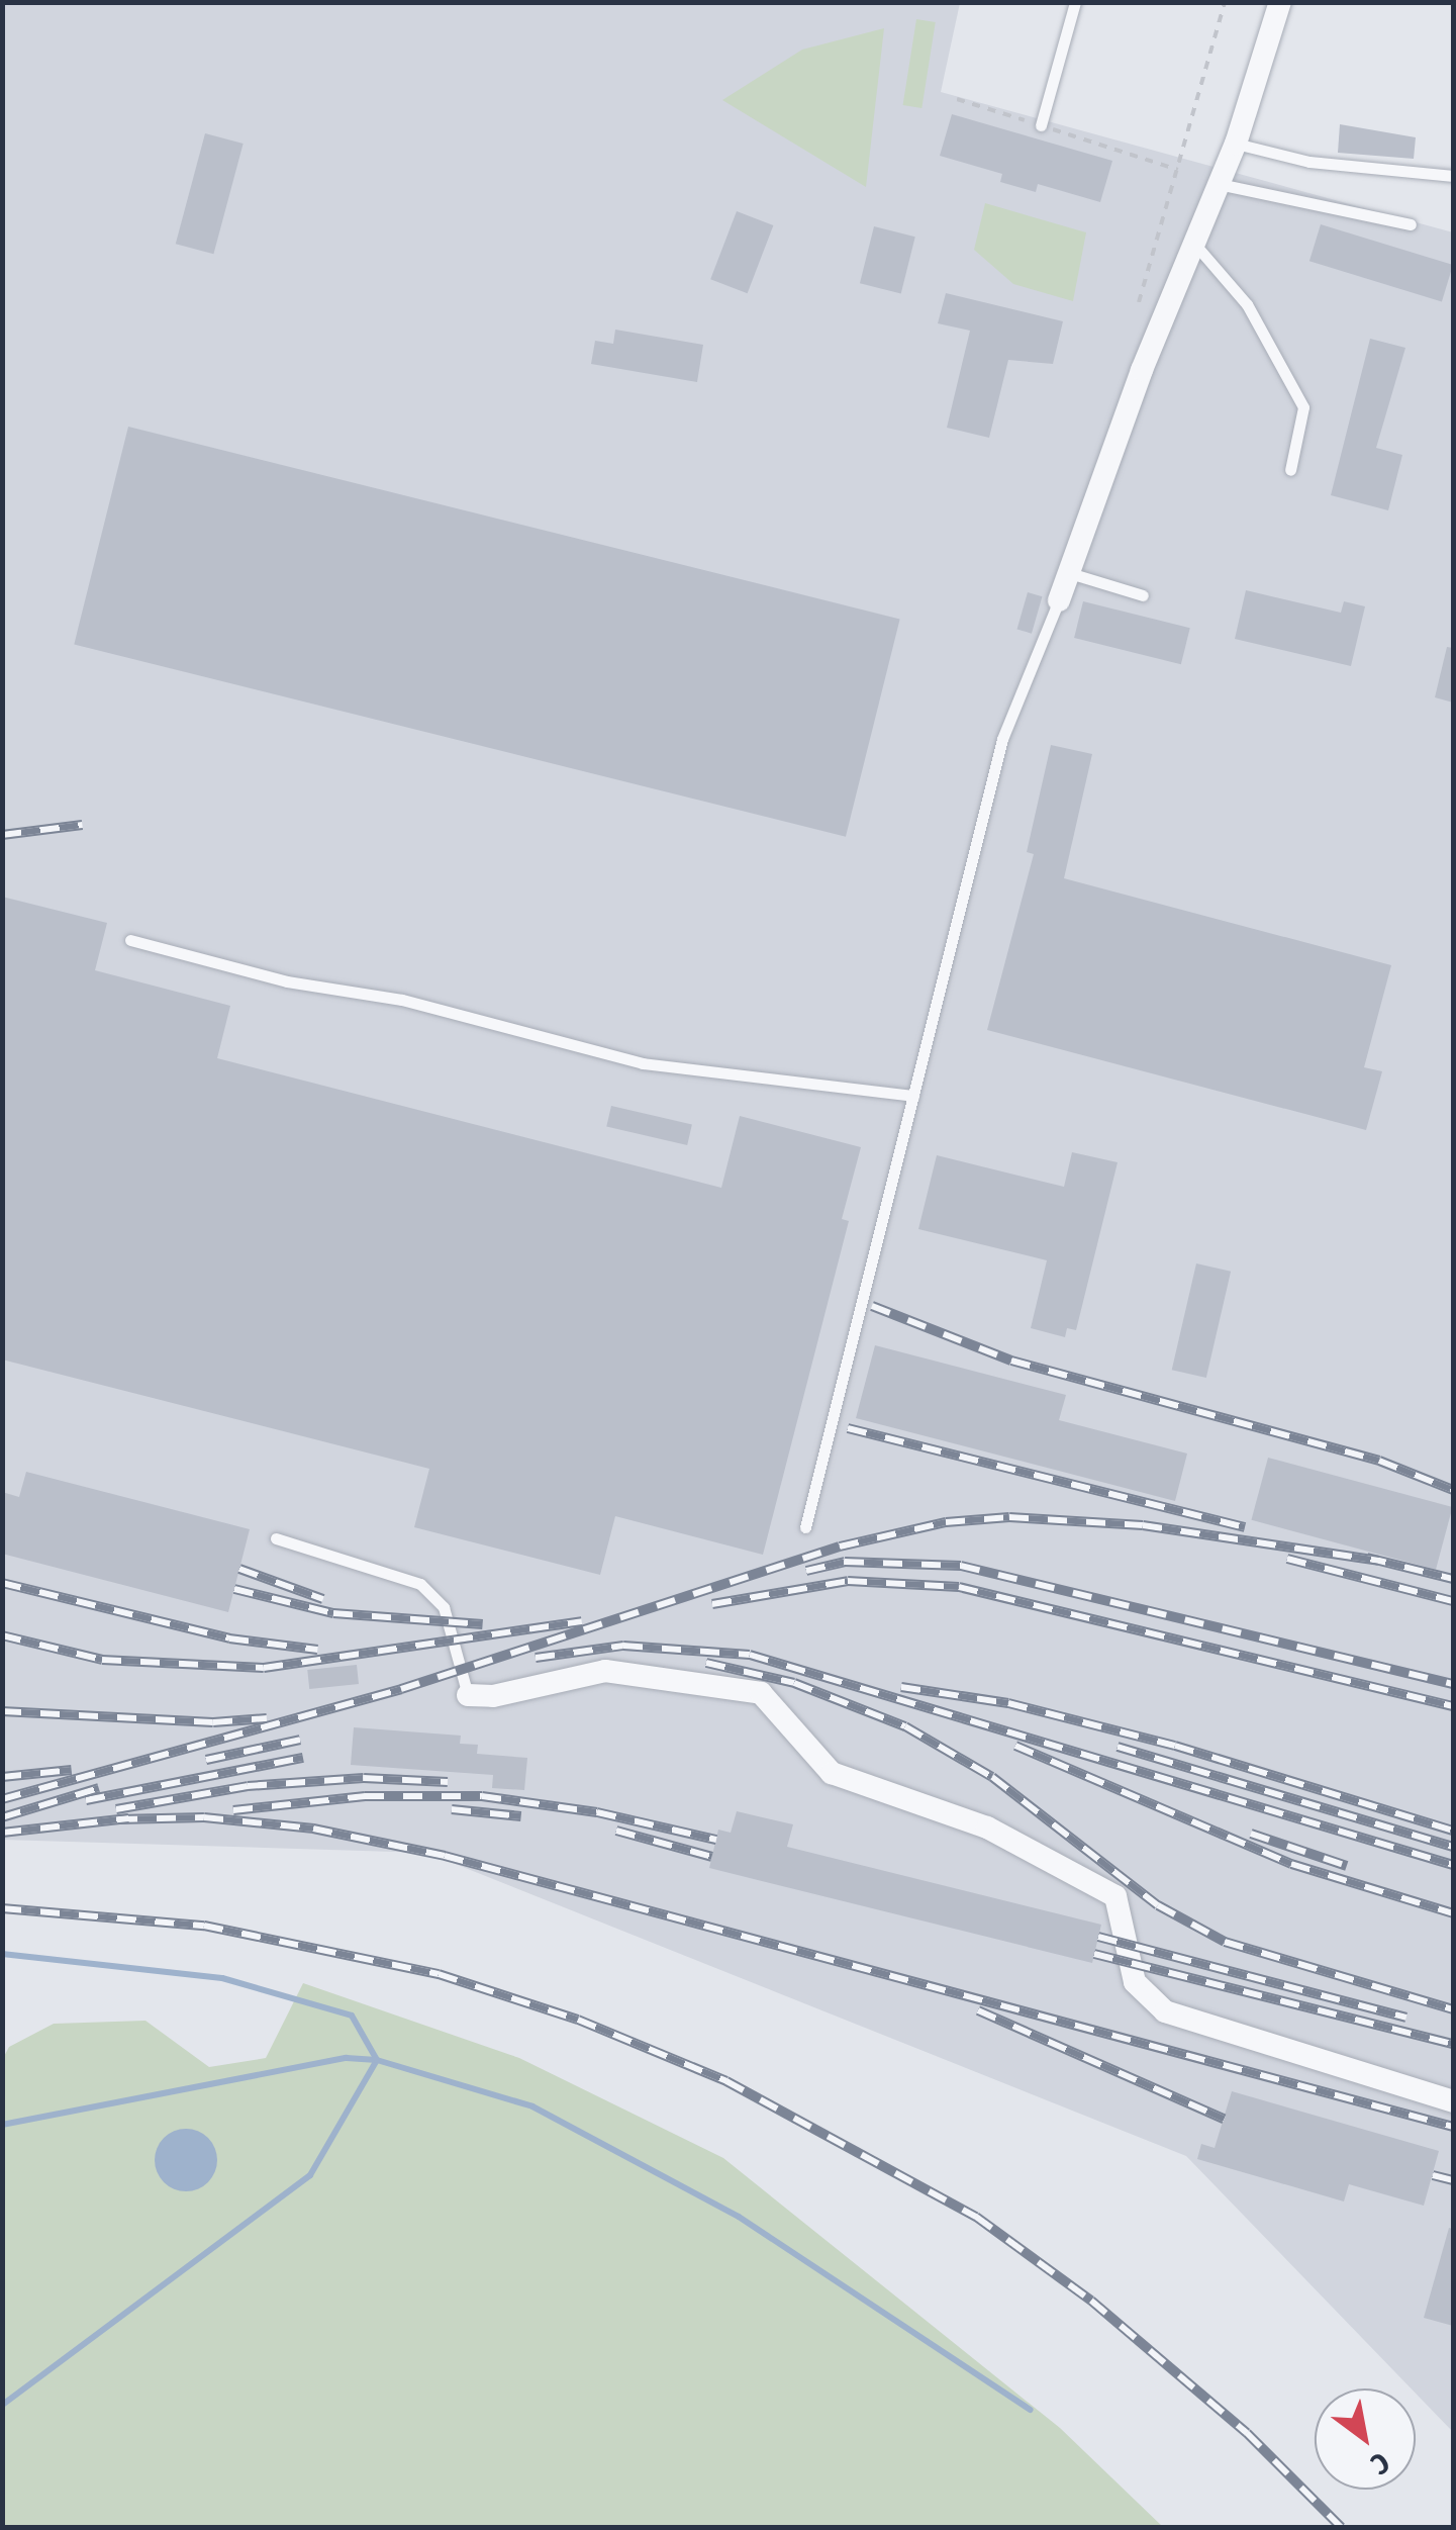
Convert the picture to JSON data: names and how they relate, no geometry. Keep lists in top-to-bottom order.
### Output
{
  "north": "bottom right"
}
